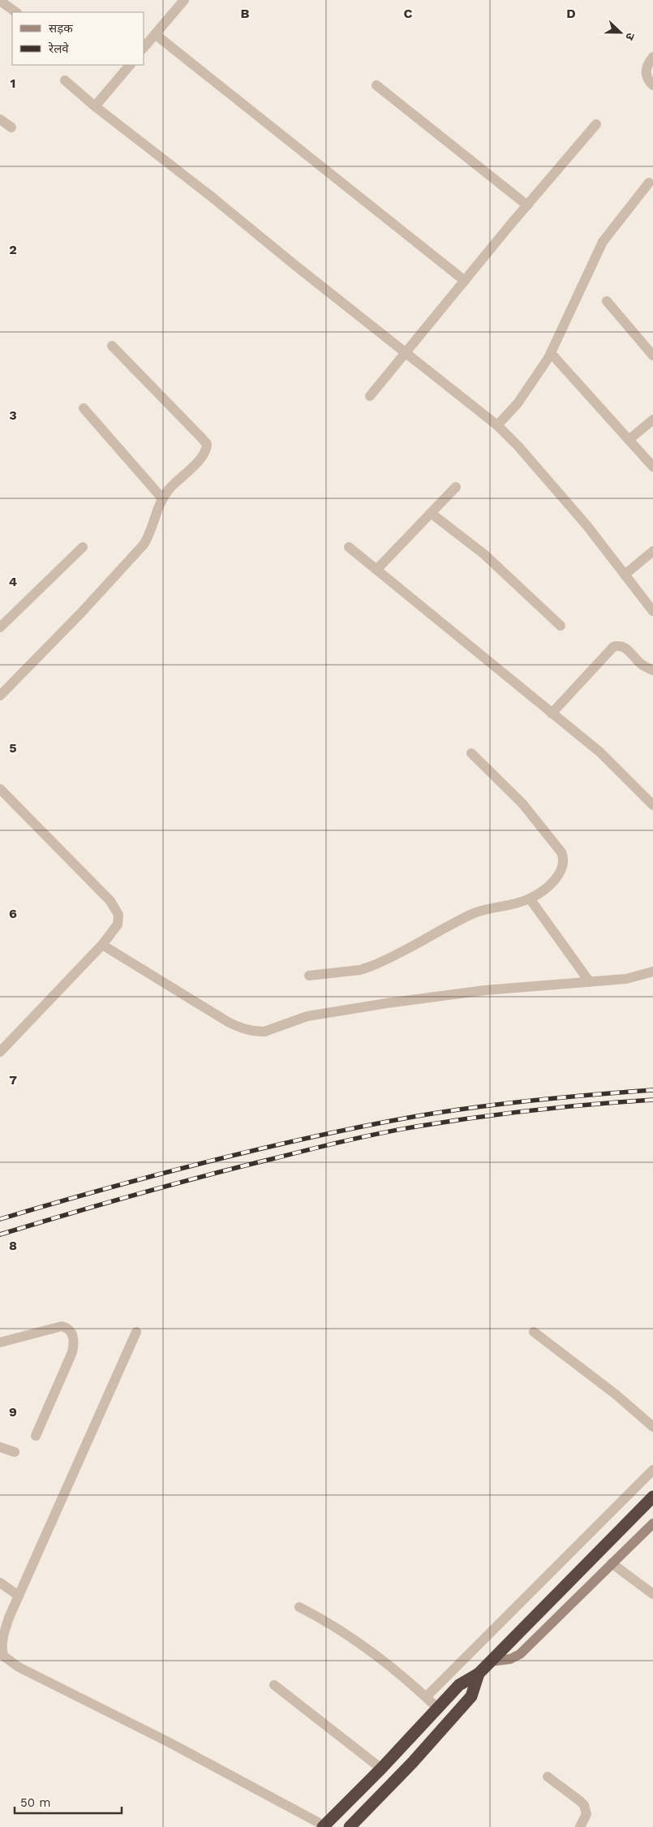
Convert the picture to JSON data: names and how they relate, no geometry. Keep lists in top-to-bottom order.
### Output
{
  "legend": ["सड़क", "रेलवे"],
  "scale_bar": "50 m",
  "north": "right",
  "grid": {
    "columns": ["B", "C", "D"],
    "rows": [
      "1",
      "2",
      "3",
      "4",
      "5",
      "6",
      "7",
      "8",
      "9"
    ]
  }
}
